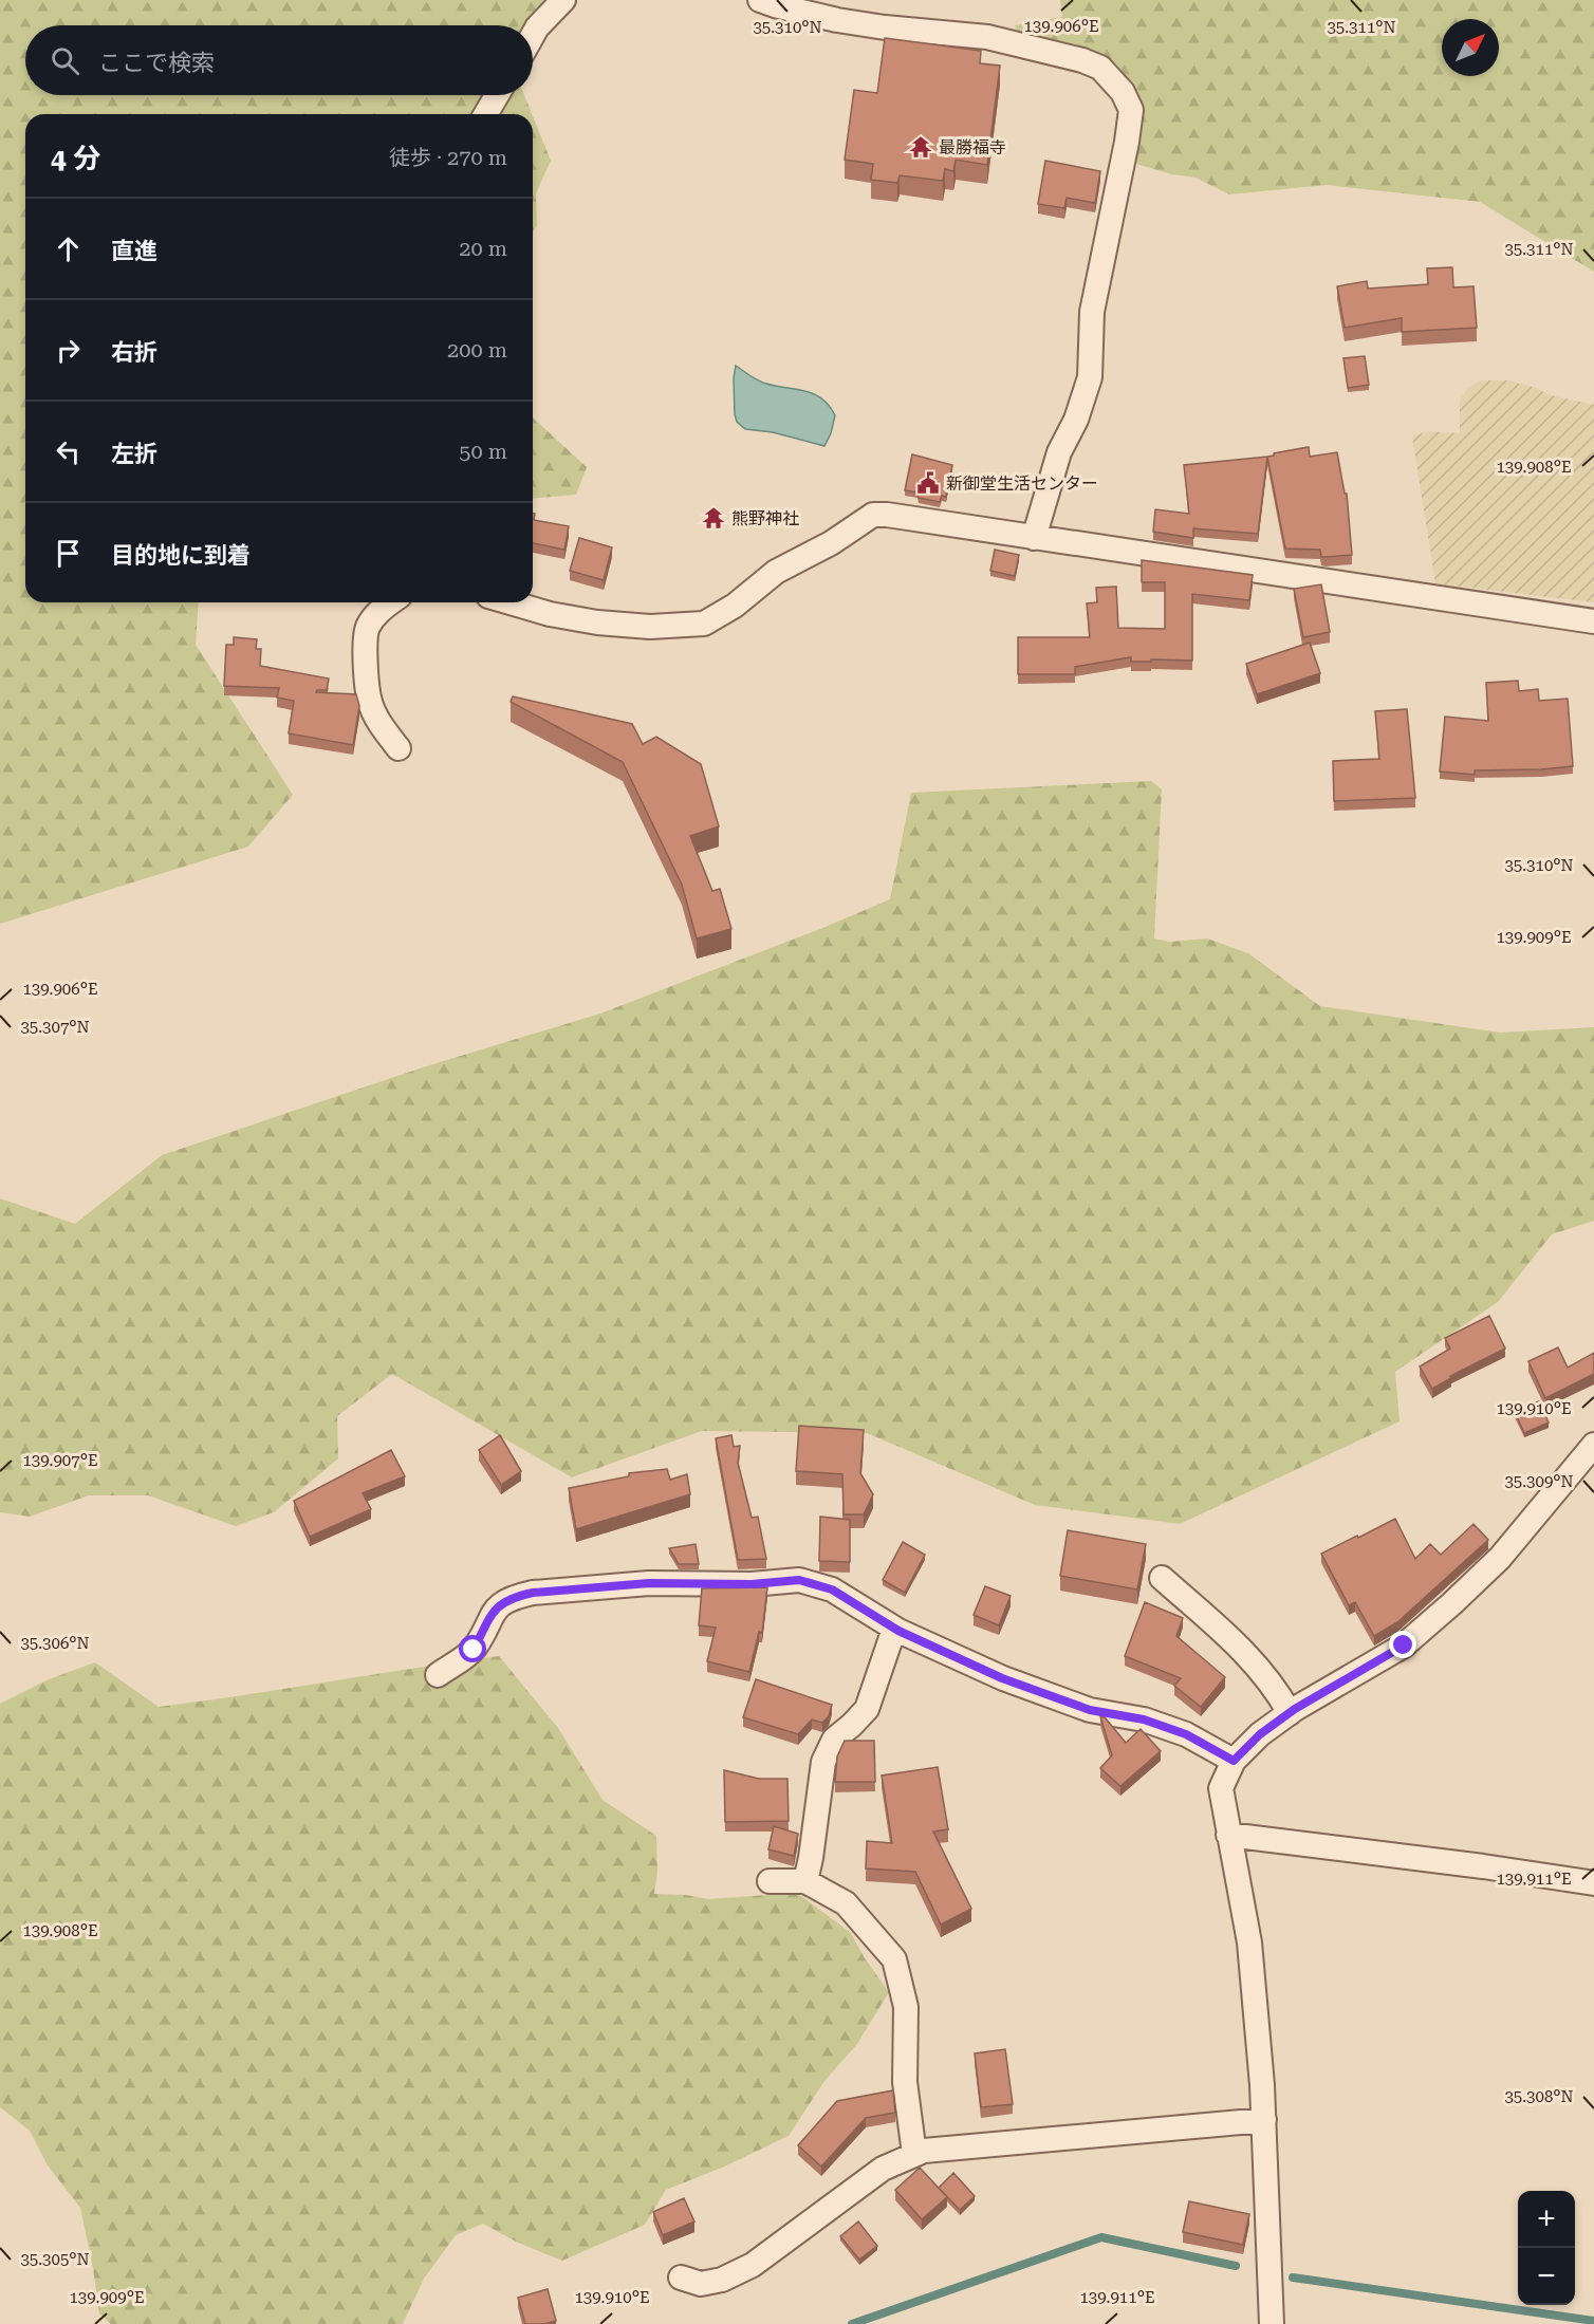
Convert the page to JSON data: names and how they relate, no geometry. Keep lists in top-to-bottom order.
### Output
{
  "places": {
    "temple": ["最勝福寺", "熊野神社"],
    "public building": ["新御堂生活センター"]
  },
  "north": "top right",
  "page": {
    "search": "ここで検索",
    "heading": ["4 分", "徒歩 · 270 m"],
    "list": [
      ["直進", "20 m"],
      ["右折", "200 m"],
      ["左折", "50 m"],
      "目的地に到着"
    ],
    "map_buttons": ["+", "−"]
  },
  "coordinates": [
    "139.906°E",
    "35.310°N",
    "35.311°N",
    "139.908°E",
    "139.909°E",
    "35.307°N",
    "139.910°E",
    "139.907°E",
    "35.309°N",
    "35.306°N",
    "139.911°E",
    "35.308°N",
    "35.305°N"
  ]
}
